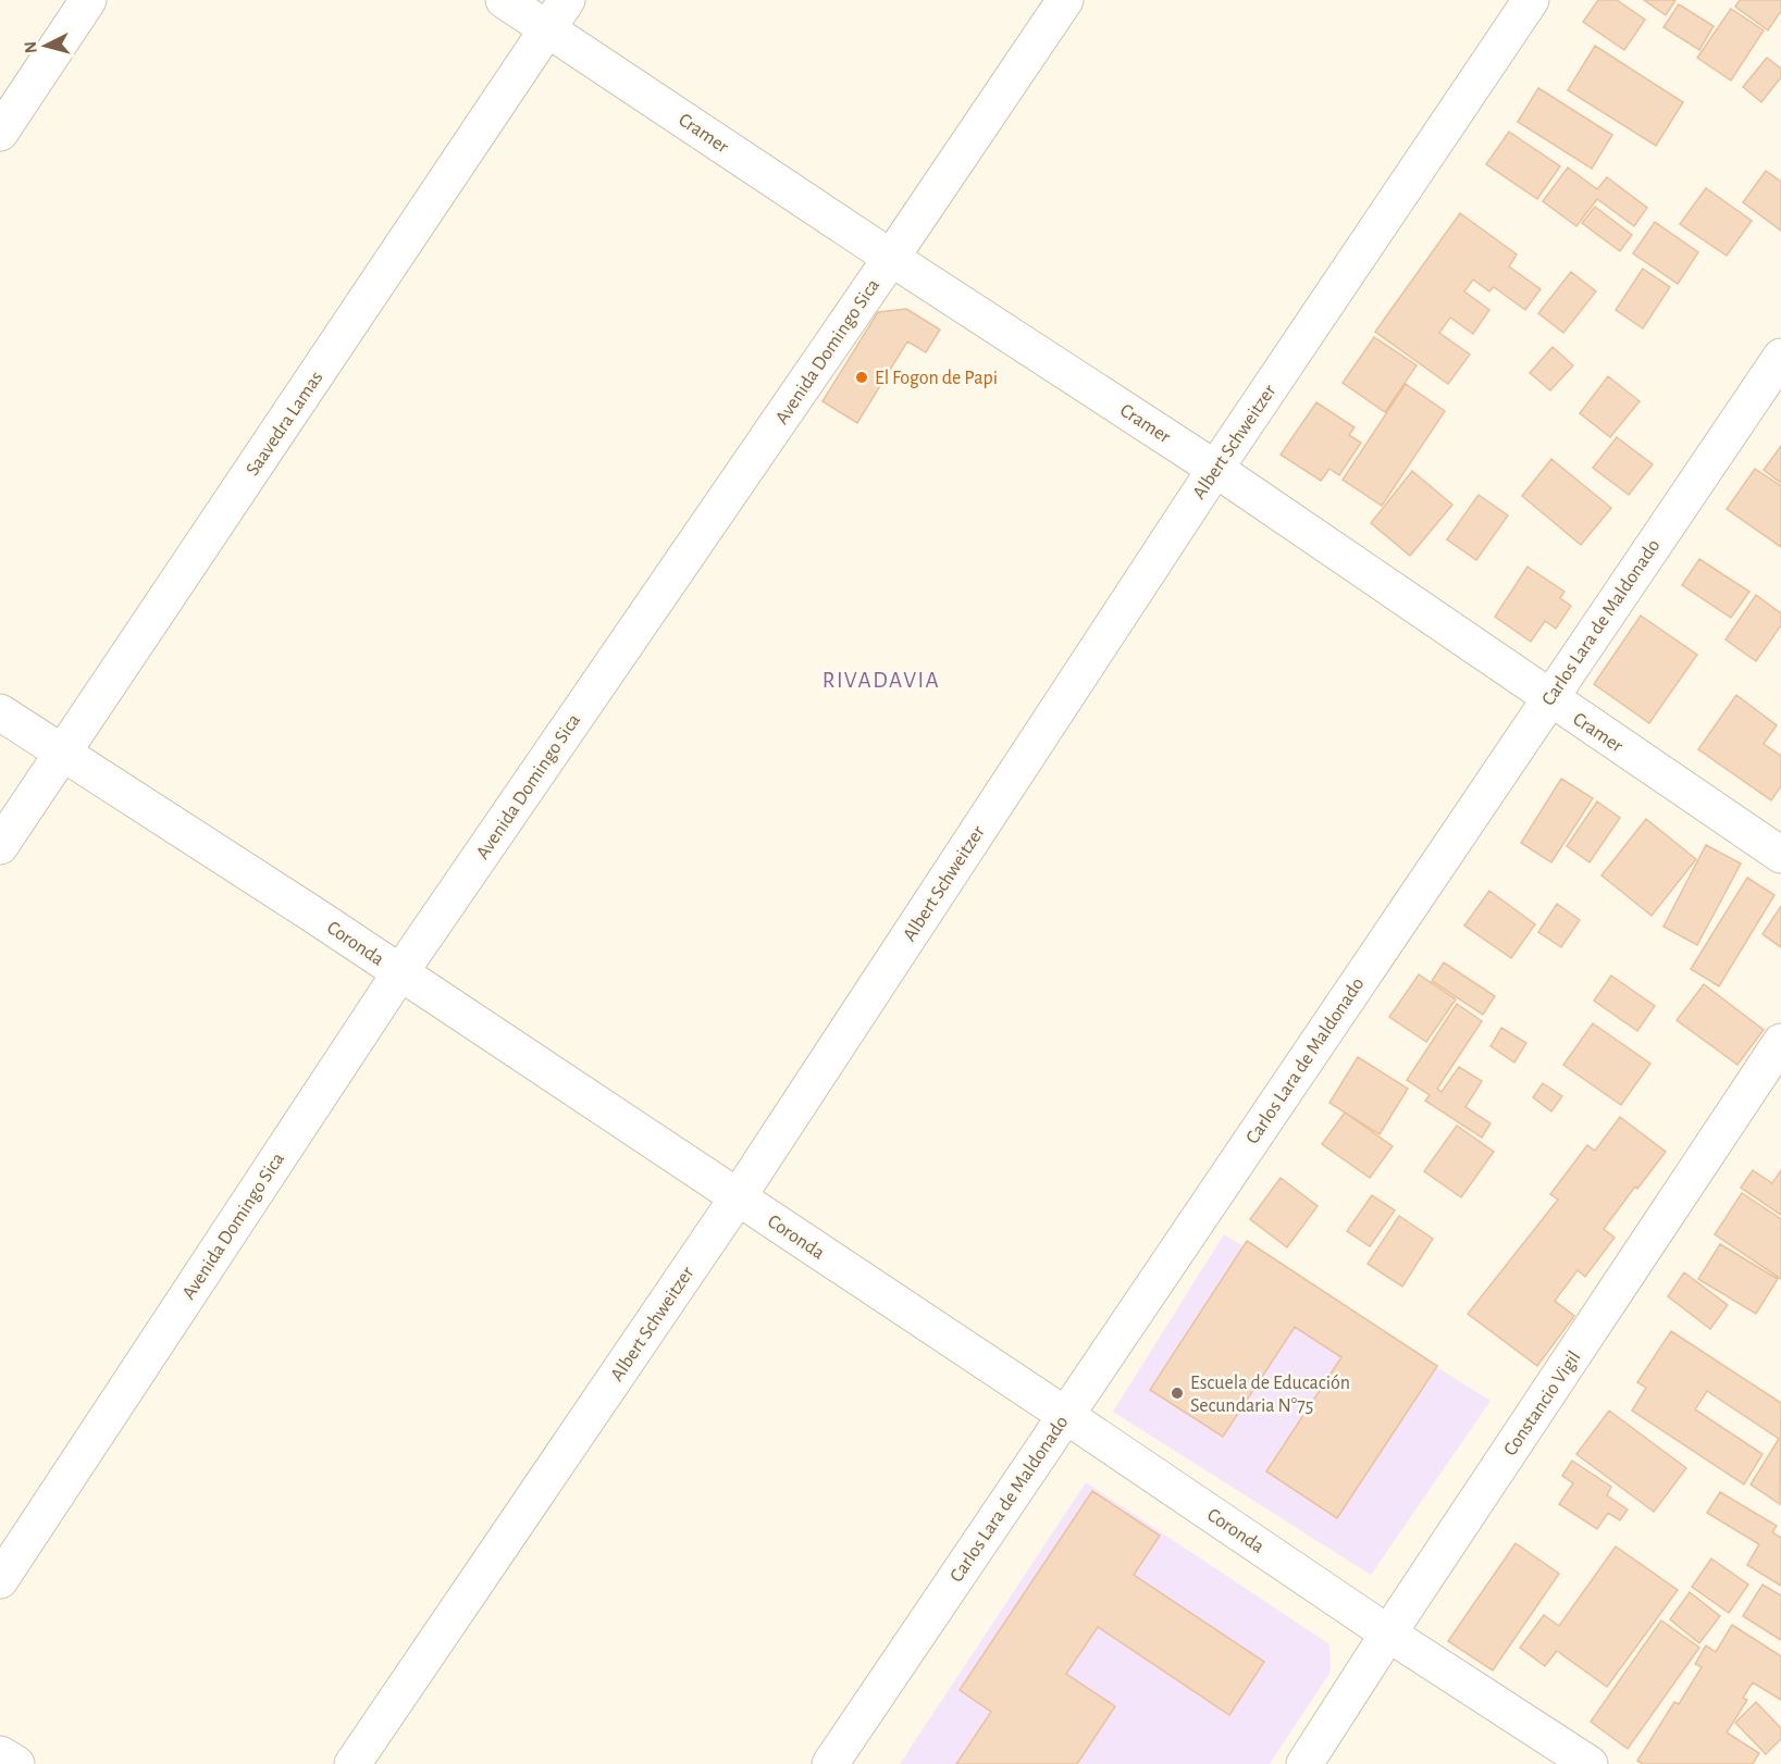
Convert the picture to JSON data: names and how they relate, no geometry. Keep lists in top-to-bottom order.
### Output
{
  "streets": {
    "street": [
      "Cramer",
      "Avenida Domingo Sica",
      "Saavedra Lamas",
      "Albert Schweitzer",
      "Carlos Lara de Maldonado",
      "Coronda",
      "Constancio Vigil"
    ]
  },
  "crossings": [
    ["Cramer", "Avenida Domingo Sica"],
    ["Cramer", "Saavedra Lamas"],
    ["Cramer", "Albert Schweitzer"],
    ["Cramer", "Carlos Lara de Maldonado"],
    ["Avenida Domingo Sica", "Coronda"],
    ["Saavedra Lamas", "Coronda"],
    ["Albert Schweitzer", "Coronda"],
    ["Carlos Lara de Maldonado", "Coronda"],
    ["Coronda", "Constancio Vigil"]
  ],
  "districts": ["RIVADAVIA"],
  "places": ["El Fogon de Papi", "Escuela de Educación Secundaria N°75"],
  "north": "left"
}
